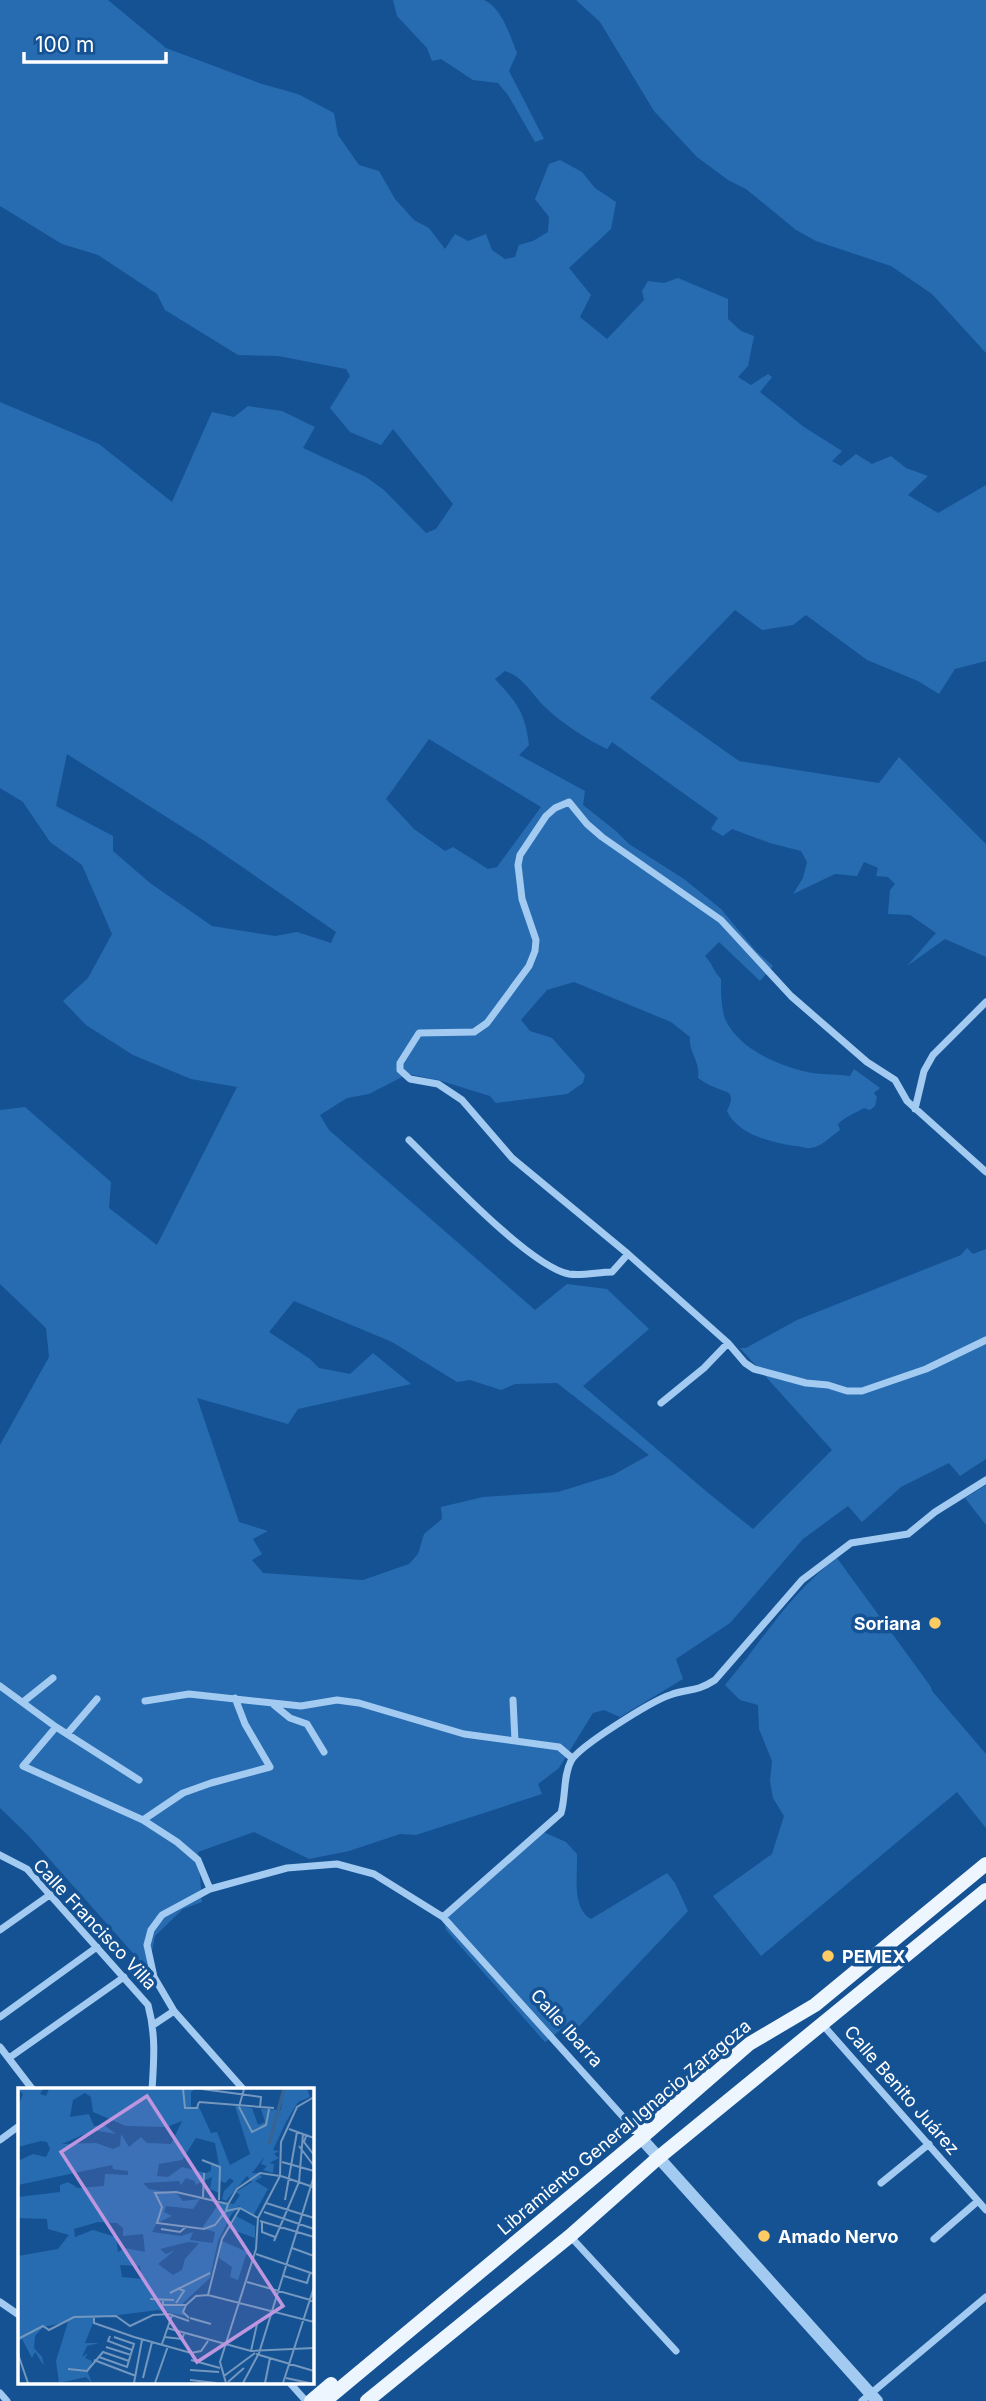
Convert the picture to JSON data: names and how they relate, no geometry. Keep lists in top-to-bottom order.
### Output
{
  "streets": {
    "main road": ["Libramiento General Ignacio Zaragoza"],
    "street": ["Calle Francisco Villa", "Calle Ibarra", "Calle Benito Juárez"]
  },
  "crossings": [
    ["Calle Ibarra", "Libramiento General Ignacio Zaragoza"]
  ],
  "places": ["Soriana", "PEMEX", "Amado Nervo"],
  "scale_bar": "100 m"
}
